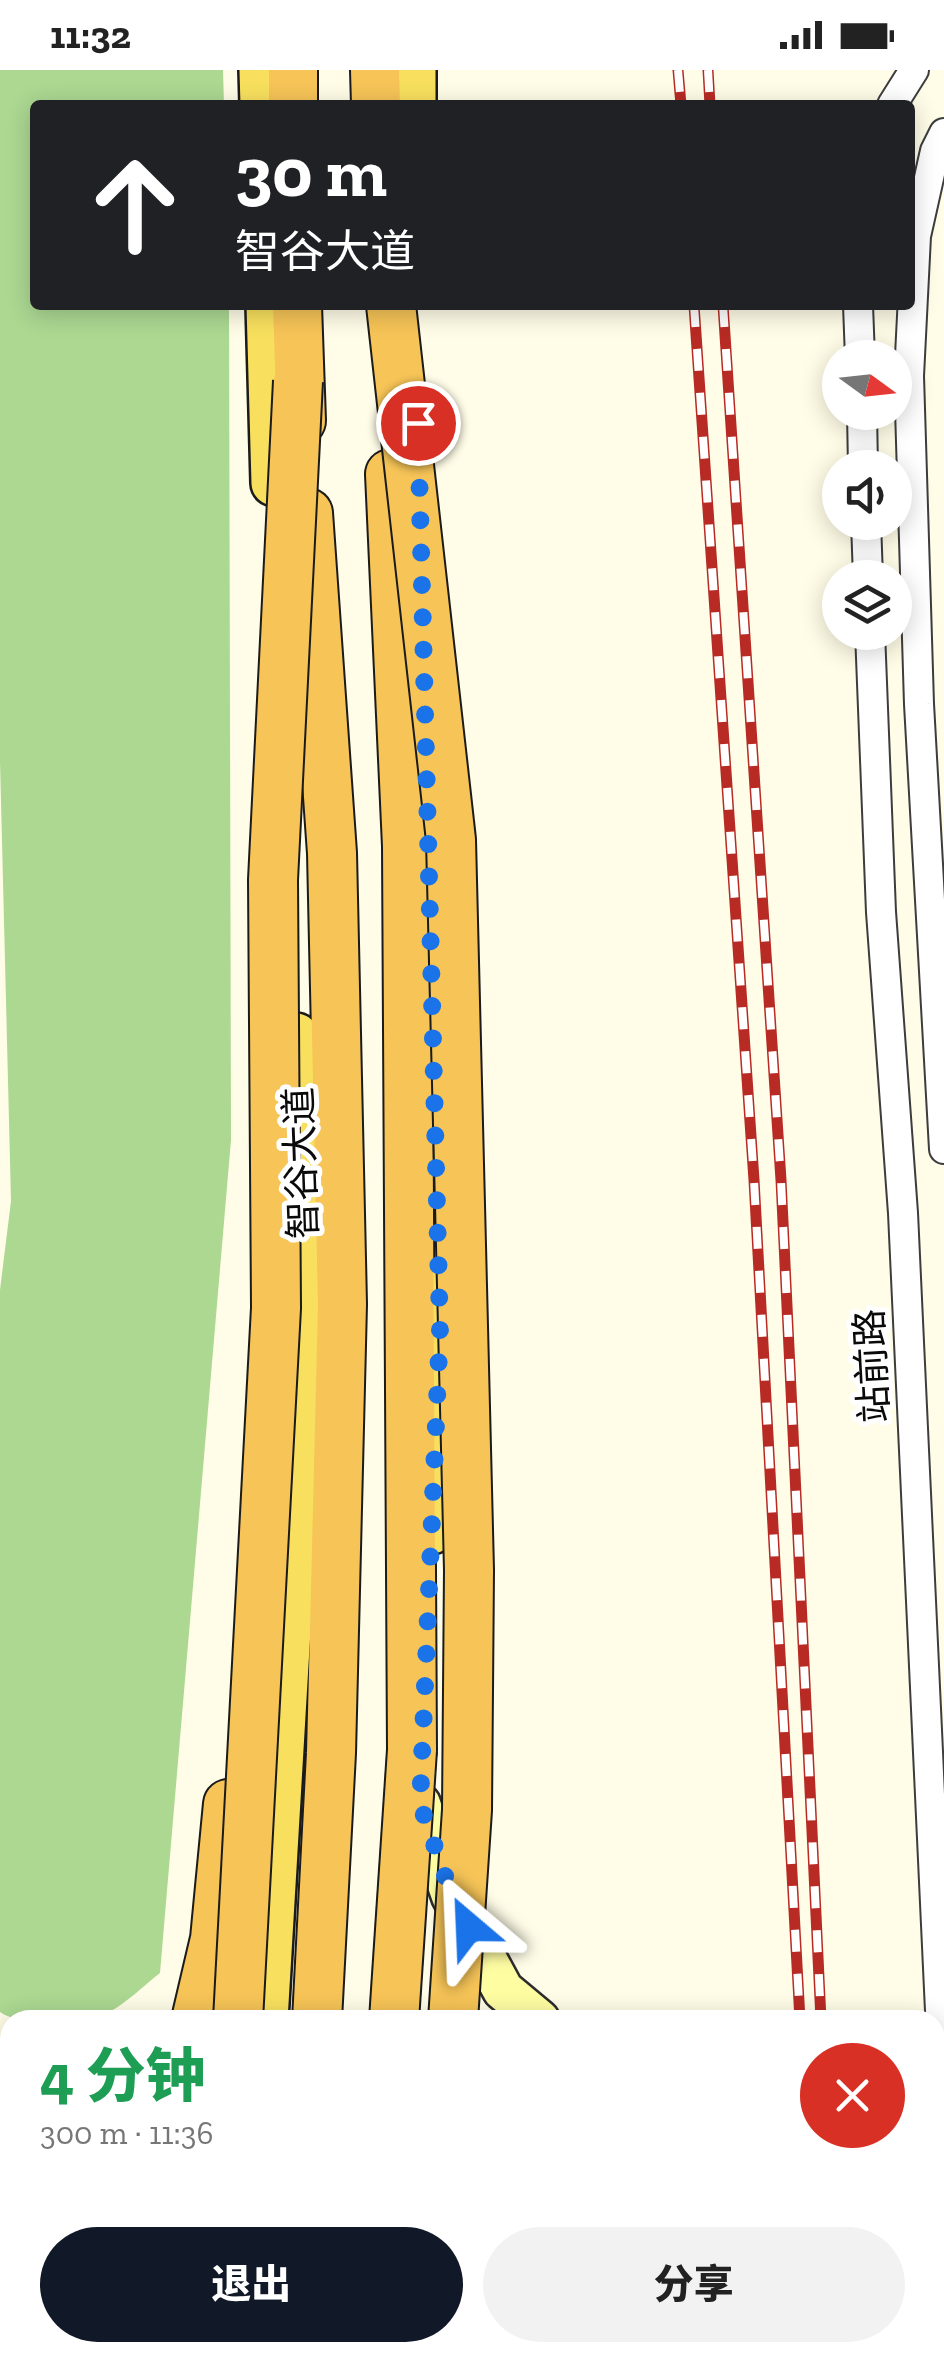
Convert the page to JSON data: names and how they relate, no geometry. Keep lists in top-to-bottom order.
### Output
{
  "streets": {
    "highway": ["智谷大道"],
    "street": ["站前路"]
  },
  "north": "right",
  "page": {
    "status": "11:32",
    "turn": ["30 m", "智谷大道"],
    "heading": ["4 分钟", "300 m · 11:36"],
    "buttons": ["退出", "分享"]
  }
}
